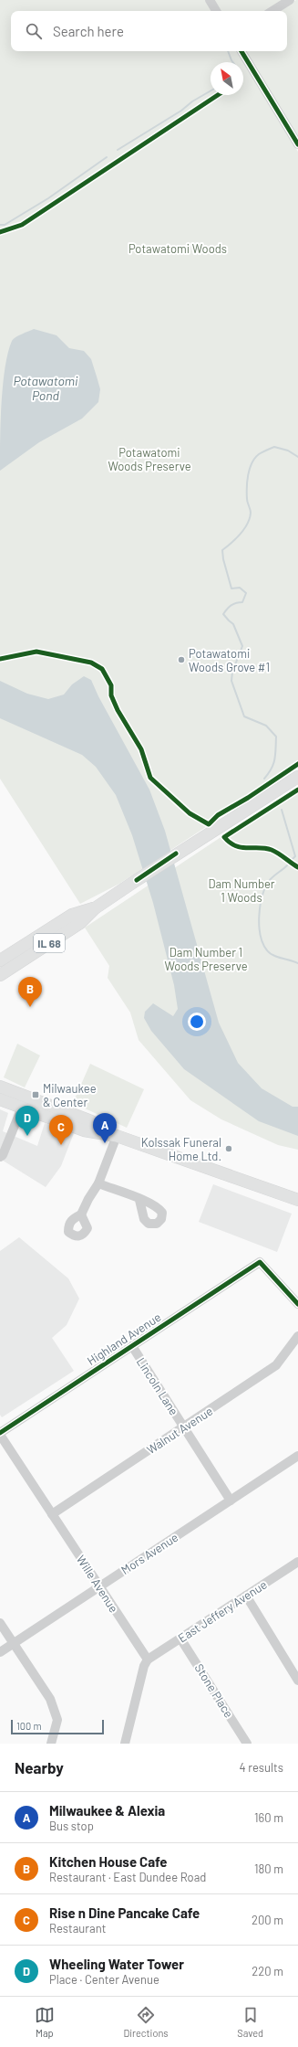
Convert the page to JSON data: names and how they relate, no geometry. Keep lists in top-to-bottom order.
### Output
{
  "streets": {
    "main road": ["IL 68"],
    "street": [
      "Highland Avenue",
      "Lincoln Lane",
      "Walnut Avenue",
      "Mors Avenue",
      "Wille Avenue",
      "East Jeffery Avenue",
      "Stone Place"
    ]
  },
  "crossings": [
    ["Highland Avenue", "Lincoln Lane"],
    ["Highland Avenue", "Wille Avenue"],
    ["Lincoln Lane", "Walnut Avenue"],
    ["Lincoln Lane", "Mors Avenue"],
    ["Walnut Avenue", "Wille Avenue"],
    ["Mors Avenue", "Wille Avenue"],
    ["Wille Avenue", "East Jeffery Avenue"],
    ["East Jeffery Avenue", "Stone Place"]
  ],
  "water": ["Potawatomi Pond"],
  "parks": [
    "Potawatomi Woods",
    "Potawatomi Woods Preserve",
    "Dam Number 1 Woods",
    "Dam Number 1 Woods Preserve"
  ],
  "places": {
    "other": ["Potawatomi Woods Grove #1", "Kolssak Funeral Home Ltd."],
    "transit": ["Milwaukee & Center"]
  },
  "scale_bar": "100 m",
  "north": "top left",
  "page": {
    "search": "Search here",
    "pins": [
      "B",
      "D",
      "A",
      "C"
    ],
    "scale": "100 m",
    "heading": ["Nearby", "4 results"],
    "list": [
      {
        "mark": "A",
        "name": "Milwaukee & Alexia",
        "note": "Bus stop",
        "value": "160 m"
      },
      {
        "mark": "B",
        "name": "Kitchen House Cafe",
        "note": "Restaurant · East Dundee Road",
        "value": "180 m"
      },
      {
        "mark": "C",
        "name": "Rise n Dine Pancake Cafe",
        "note": "Restaurant",
        "value": "200 m"
      },
      {
        "mark": "D",
        "name": "Wheeling Water Tower",
        "note": "Place · Center Avenue",
        "value": "220 m"
      }
    ],
    "nav": ["Map", "Directions", "Saved"]
  }
}
